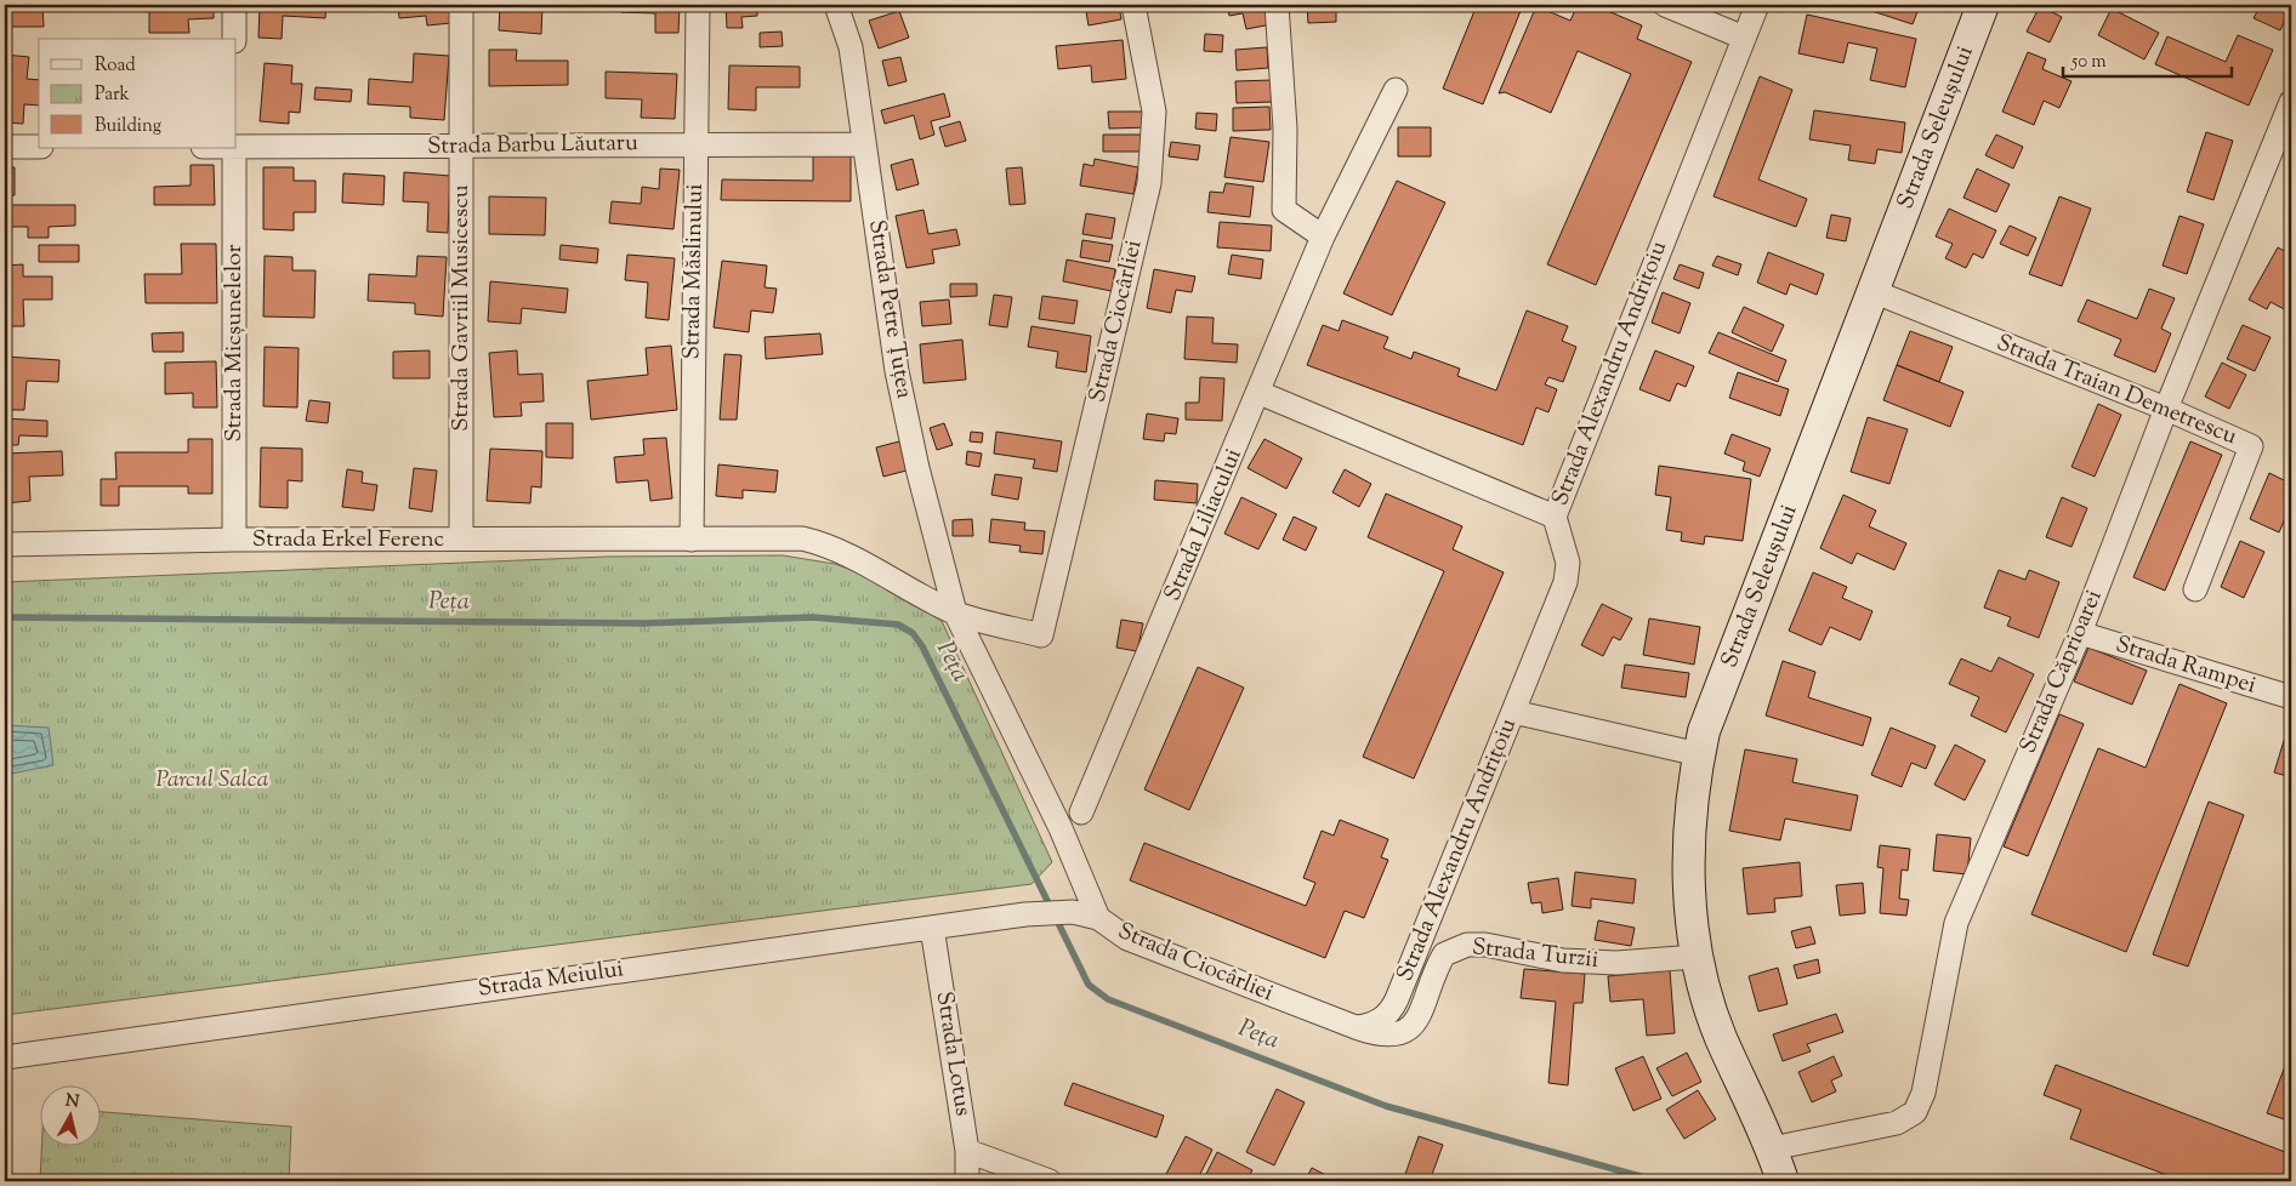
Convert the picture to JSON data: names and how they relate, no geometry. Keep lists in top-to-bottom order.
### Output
{
  "streets": {
    "main road": ["Strada Seleușului"],
    "street": [
      "Strada Barbu Lăutaru",
      "Strada Măslinului",
      "Strada Gavriil Musicescu",
      "Strada Petre Țuțea",
      "Strada Ciocârliei",
      "Strada Micșunelelor",
      "Strada Alexandru Andrițoiu",
      "Strada Traian Demetrescu",
      "Strada Liliacului",
      "Strada Erkel Ferenc",
      "Strada Rampei",
      "Strada Căprioarei",
      "Strada Turzii",
      "Strada Meiului",
      "Strada Lotus"
    ]
  },
  "crossings": [
    ["Strada Seleușului", "Strada Traian Demetrescu"],
    ["Strada Seleușului", "Strada Căprioarei"],
    ["Strada Seleușului", "Strada Turzii"],
    ["Strada Barbu Lăutaru", "Strada Măslinului"],
    ["Strada Barbu Lăutaru", "Strada Gavriil Musicescu"],
    ["Strada Barbu Lăutaru", "Strada Petre Țuțea"],
    ["Strada Măslinului", "Strada Erkel Ferenc"],
    ["Strada Gavriil Musicescu", "Strada Erkel Ferenc"],
    ["Strada Petre Țuțea", "Strada Ciocârliei"],
    ["Strada Petre Țuțea", "Strada Erkel Ferenc"],
    ["Strada Ciocârliei", "Strada Alexandru Andrițoiu"],
    ["Strada Ciocârliei", "Strada Erkel Ferenc"],
    ["Strada Ciocârliei", "Strada Turzii"],
    ["Strada Ciocârliei", "Strada Meiului"],
    ["Strada Micșunelelor", "Strada Erkel Ferenc"],
    ["Strada Alexandru Andrițoiu", "Strada Turzii"],
    ["Strada Traian Demetrescu", "Strada Căprioarei"],
    ["Strada Rampei", "Strada Căprioarei"],
    ["Strada Meiului", "Strada Lotus"]
  ],
  "water": ["Peța"],
  "parks": ["Parcul Salca"],
  "legend": ["Road", "Park", "Building"],
  "scale_bar": "50 m",
  "north": "top"
}
